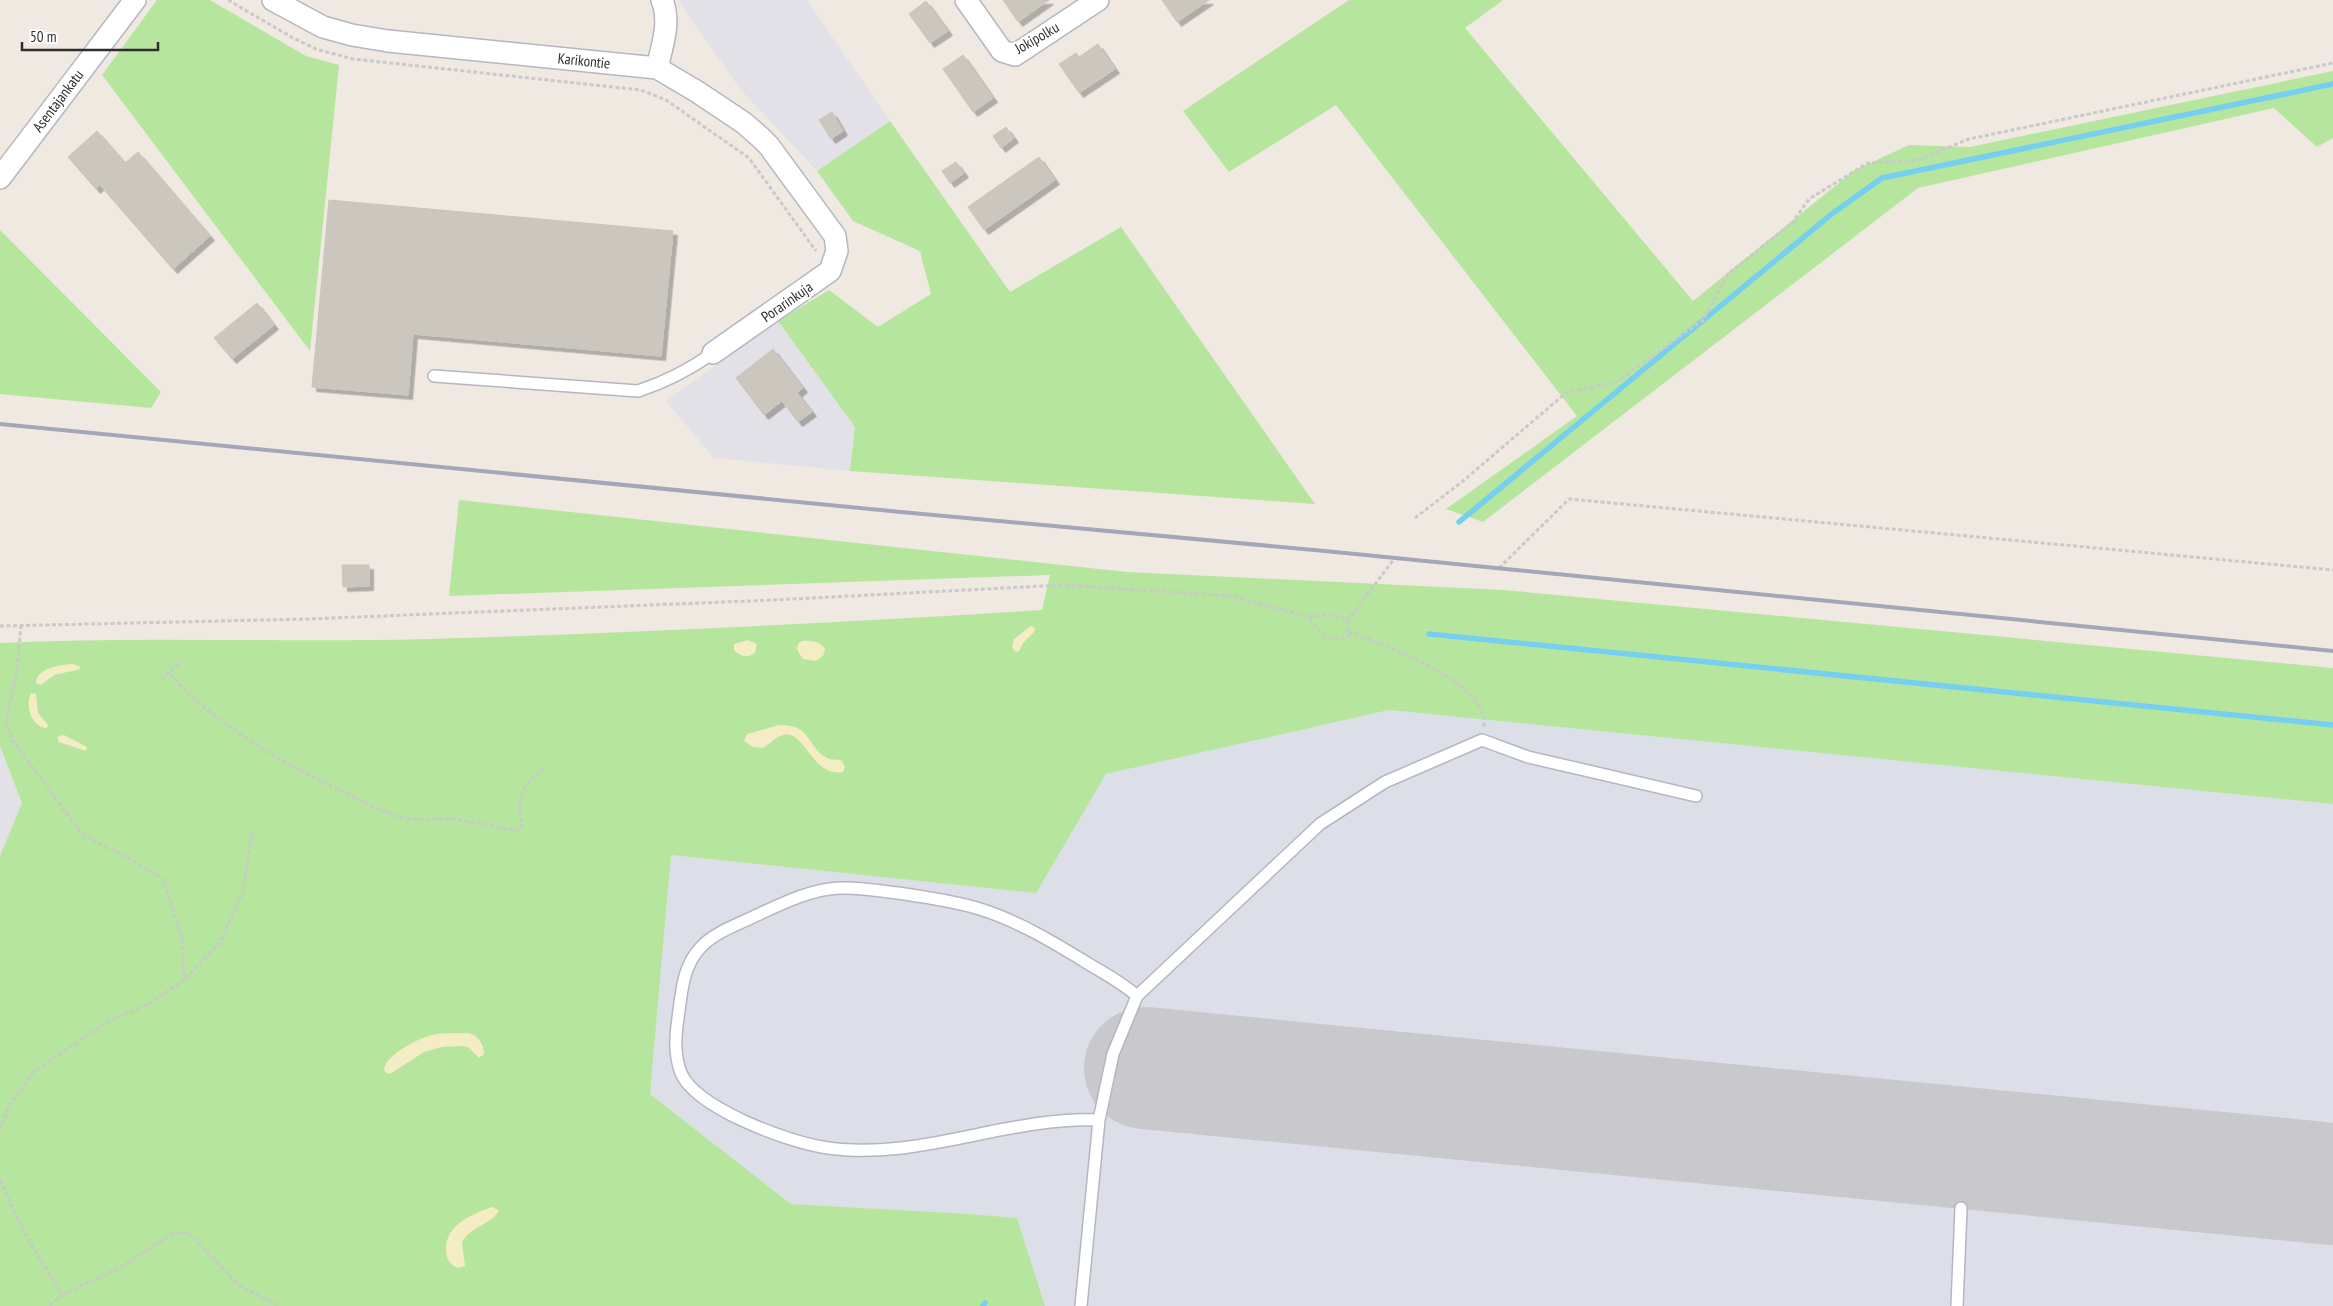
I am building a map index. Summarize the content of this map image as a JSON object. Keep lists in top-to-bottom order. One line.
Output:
{"streets":{"street":["Jokipolku","Karikontie","Asentajankatu","Porarinkuja"]},"crossings":[["Karikontie","Porarinkuja"]],"scale_bar":"50 m"}
